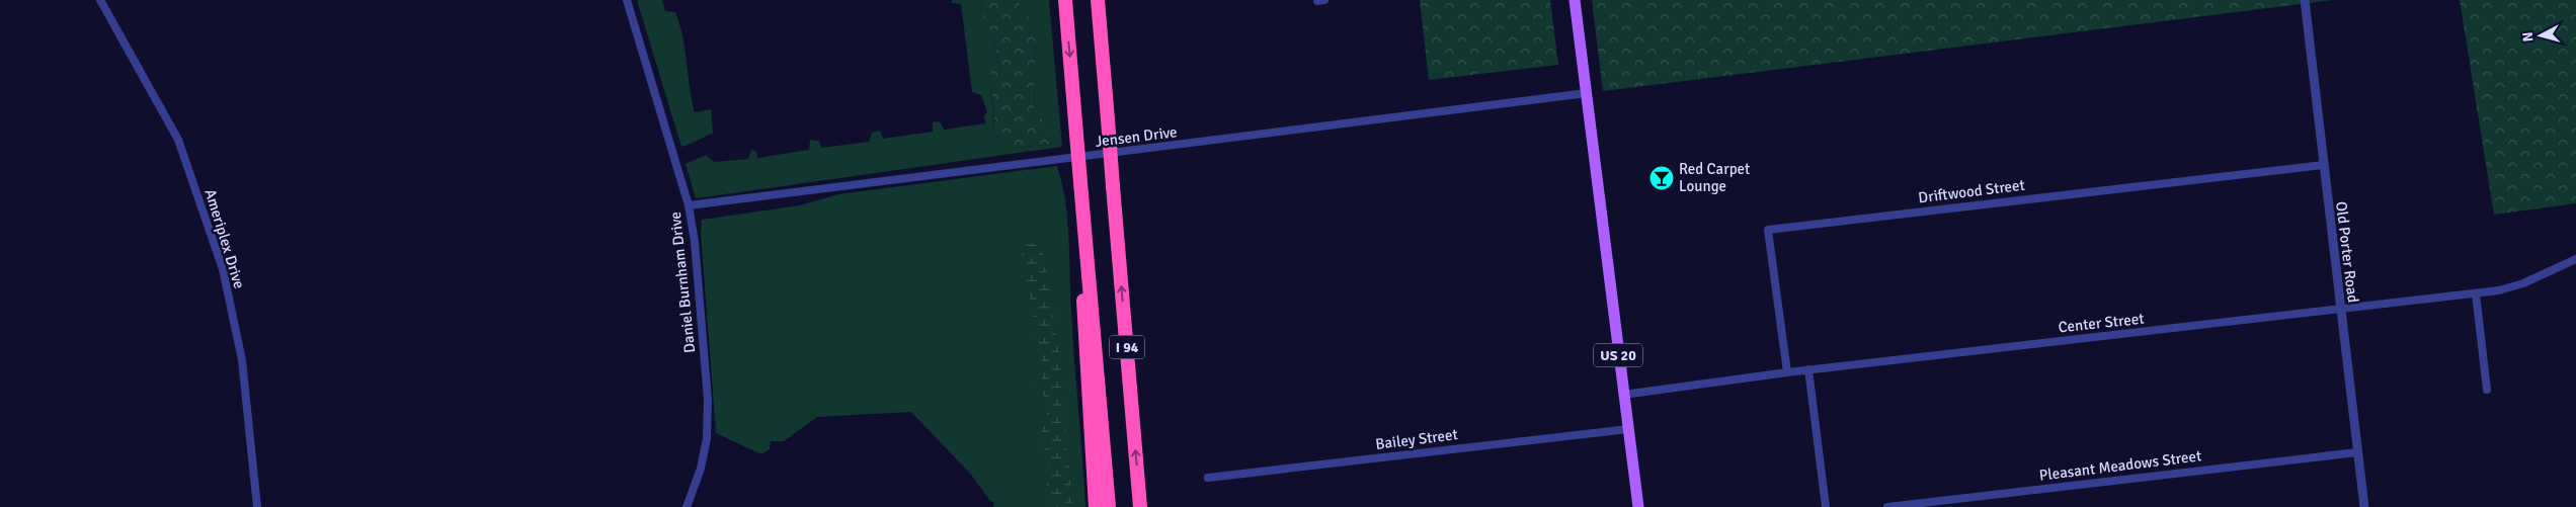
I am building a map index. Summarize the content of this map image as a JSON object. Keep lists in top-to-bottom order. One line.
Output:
{"streets":{"highway":["I 94"],"main road":["US 20"],"street":["Jensen Drive","Driftwood Street","Ameriplex Drive","Old Porter Road","Daniel Burnham Drive","Center Street","Bailey Street","Pleasant Meadows Street"]},"crossings":[["Jensen Drive","Daniel Burnham Drive"],["Jensen Drive","US 20"],["Driftwood Street","Old Porter Road"],["Driftwood Street","Center Street"],["Old Porter Road","Center Street"],["Old Porter Road","Pleasant Meadows Street"],["Center Street","US 20"],["US 20","Bailey Street"]],"places":{"bar":["Red Carpet Lounge"]},"north":"left"}
